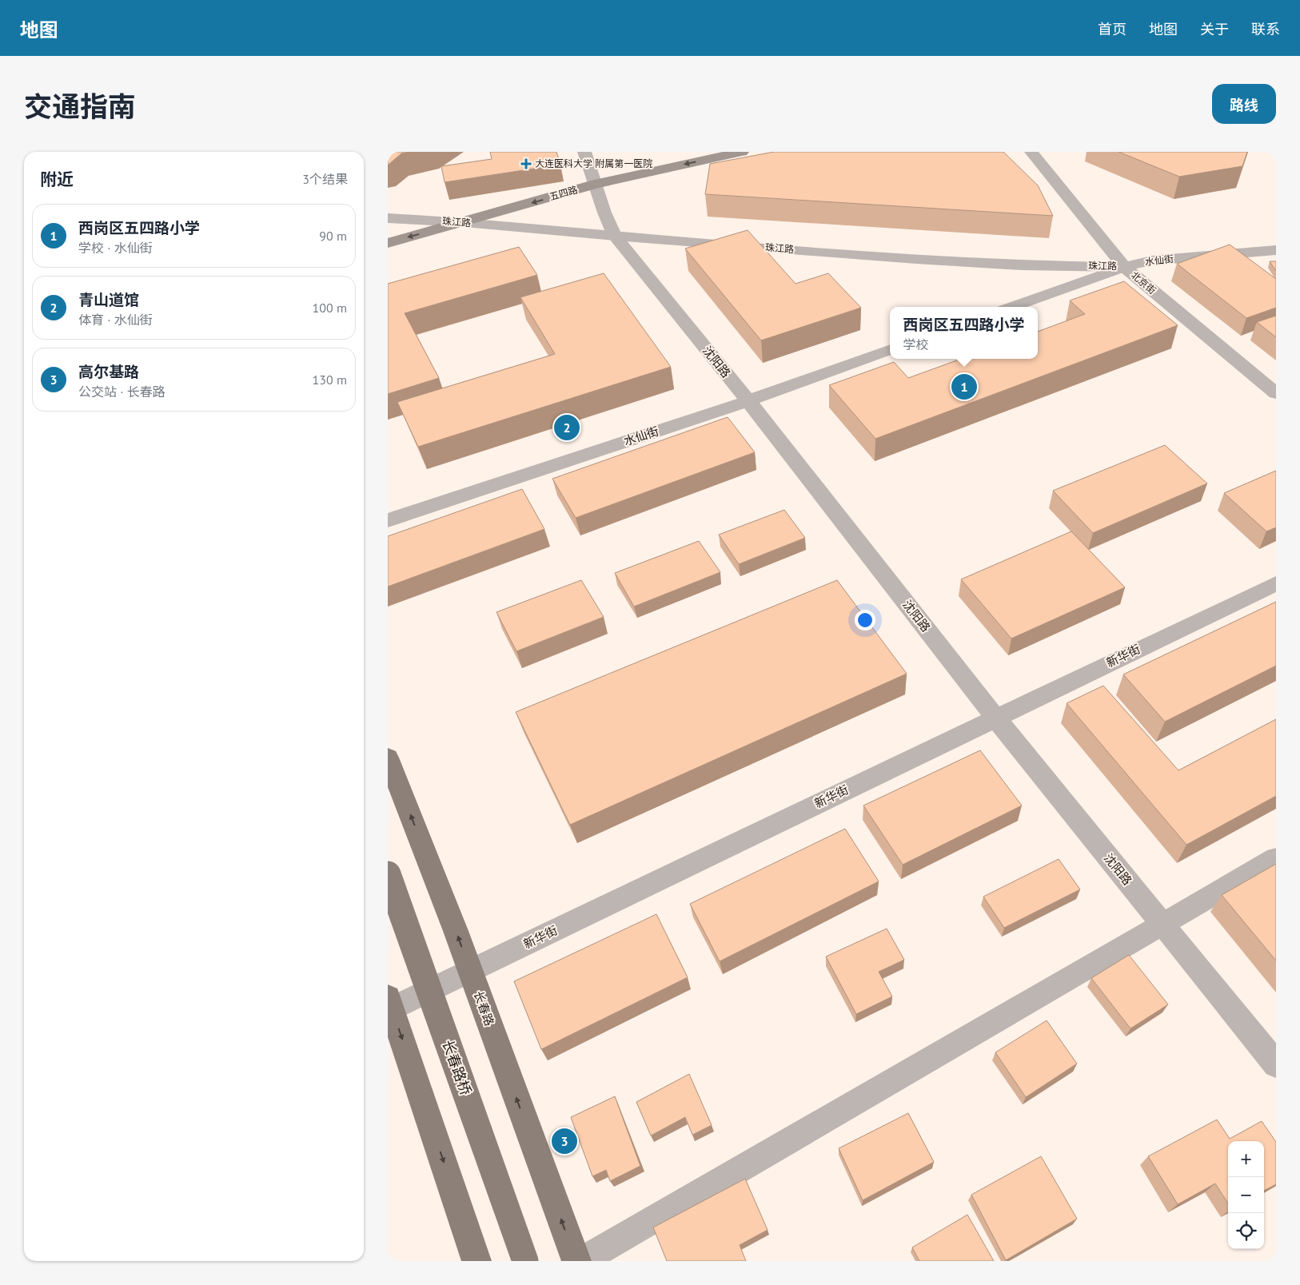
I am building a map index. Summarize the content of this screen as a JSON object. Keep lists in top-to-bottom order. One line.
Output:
{"streets":{"main road":["五四路","长春路","长春路桥"],"street":["珠江路","水仙街","北京街","沈阳路","新华街"]},"crossings":[["五四路","珠江路"],["五四路","沈阳路"],["珠江路","水仙街"],["珠江路","北京街"],["珠江路","沈阳路"],["水仙街","北京街"],["水仙街","沈阳路"],["沈阳路","新华街"],["新华街","长春路"]],"one_way":["五四路"],"places":{"health":["大连医科大学 附属第一医院"]},"page":{"header":"地图","nav":["首页","地图","关于","联系"],"title":"交通指南","buttons":"路线","heading":["附近","3个结果"],"list":[{"mark":"1","name":"西岗区五四路小学","note":"学校 · 水仙街","value":"90 m"},{"mark":"2","name":"青山道馆","note":"体育 · 水仙街","value":"100 m"},{"mark":"3","name":"高尔基路","note":"公交站 · 长春路","value":"130 m"}],"popup":["西岗区五四路小学","学校"],"pins":["1","2","3"],"map_buttons":["+","−"]}}
